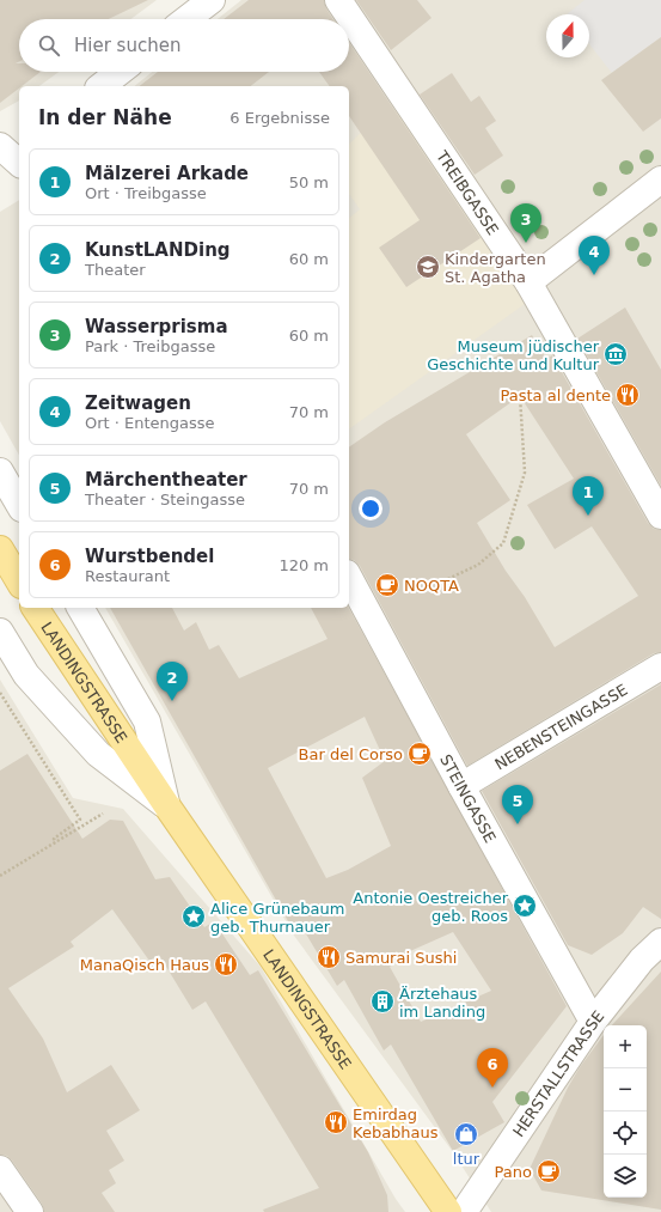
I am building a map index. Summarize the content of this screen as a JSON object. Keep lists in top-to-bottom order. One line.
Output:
{"streets":{"main road":["LANDINGSTRASSE"],"street":["TREIBGASSE","NEBENSTEINGASSE","STEINGASSE","HERSTALLSTRASSE"]},"crossings":[["NEBENSTEINGASSE","STEINGASSE"],["STEINGASSE","HERSTALLSTRASSE"]],"places":{"school or university":["Kindergarten St. Agatha"],"museum":["Museum jüdischer Geschichte und Kultur"],"restaurant":["Pasta al dente","Samurai Sushi","ManaQisch Haus","Emirdag Kebabhaus"],"cafe":["NOQTA","Bar del Corso","Pano"],"place":["Antonie Oestreicher geb. Roos","Alice Grünebaum geb. Thurnauer"],"building":["Ärztehaus im Landing"],"shop":["ltur"]},"north":"top","page":{"search":"Hier suchen","heading":["In der Nähe","6 Ergebnisse"],"list":[{"mark":"1","name":"Mälzerei Arkade","note":"Ort · Treibgasse","value":"50 m"},{"mark":"2","name":"KunstLANDing","note":"Theater","value":"60 m"},{"mark":"3","name":"Wasserprisma","note":"Park · Treibgasse","value":"60 m"},{"mark":"4","name":"Zeitwagen","note":"Ort · Entengasse","value":"70 m"},{"mark":"5","name":"Märchentheater","note":"Theater · Steingasse","value":"70 m"},{"mark":"6","name":"Wurstbendel","note":"Restaurant","value":"120 m"}],"pins":["3","4","1","2","5","6"],"map_buttons":["+","−"]}}
